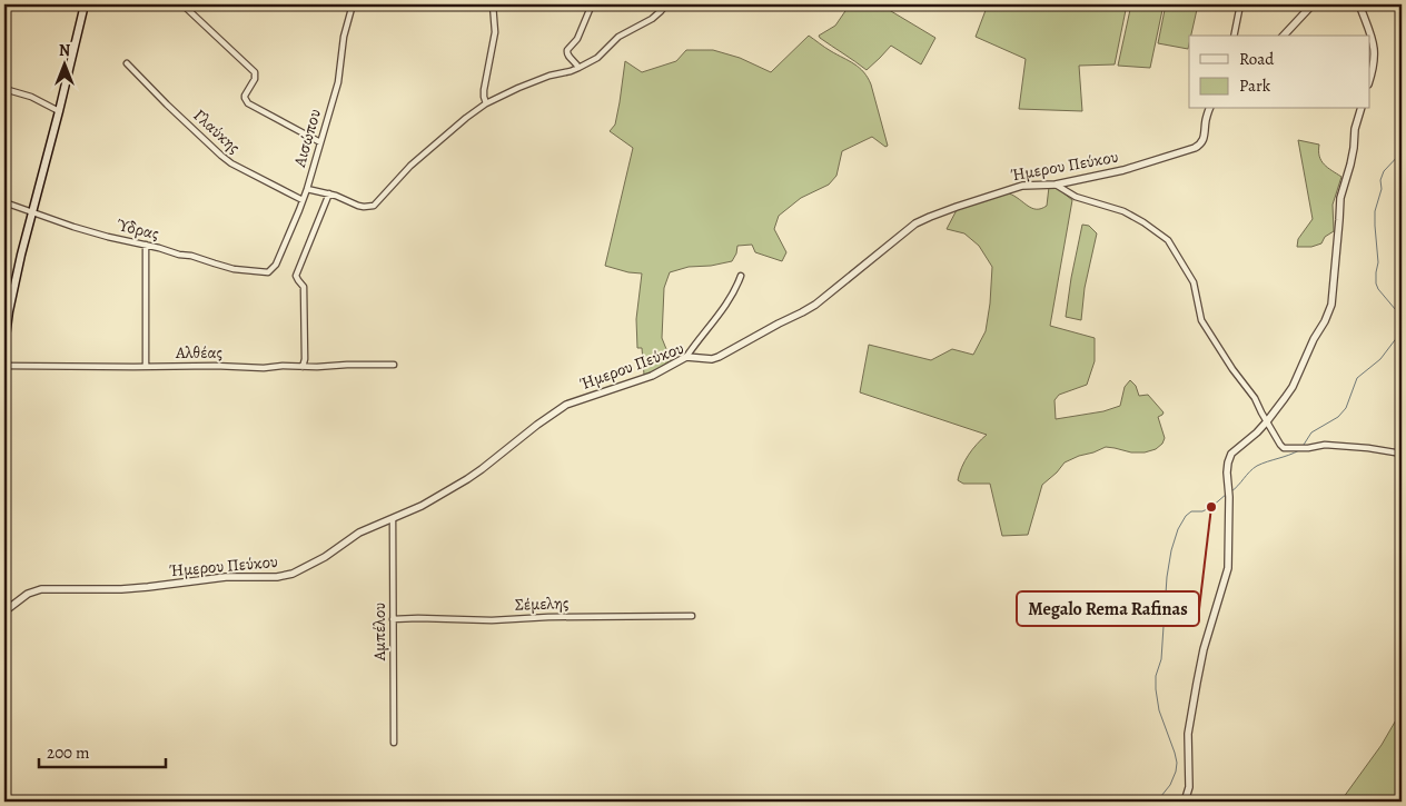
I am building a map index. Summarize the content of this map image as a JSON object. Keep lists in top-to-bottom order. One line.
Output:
{"streets":{"street":["Γλαύκης","Αισώπου","Ήμερου Πεύκου","Ύδρας","Αλθέας","Σέμελης","Αμπέλου"]},"crossings":[["Γλαύκης","Αισώπου"],["Αισώπου","Ύδρας"],["Ήμερου Πεύκου","Αμπέλου"],["Σέμελης","Αμπέλου"]],"places":["Megalo Rema Rafinas"],"legend":["Road","Park"],"scale_bar":"200 m","north":"top"}
